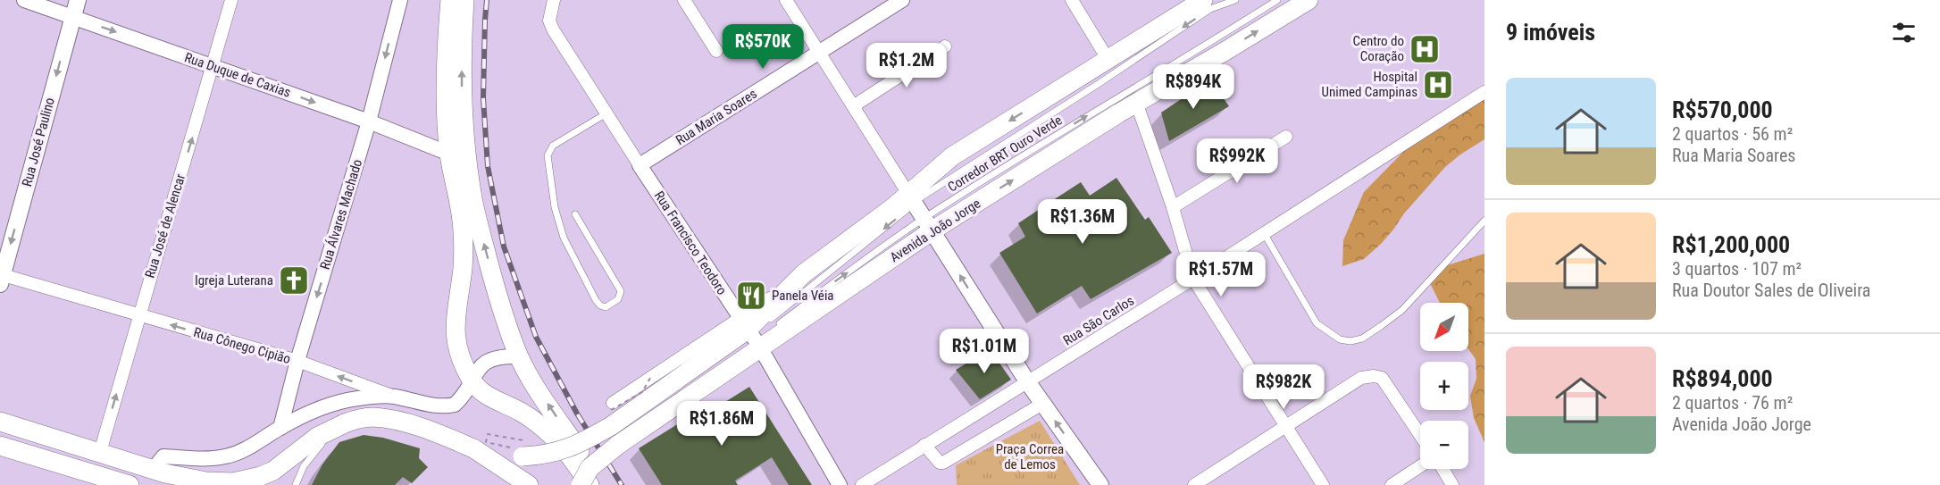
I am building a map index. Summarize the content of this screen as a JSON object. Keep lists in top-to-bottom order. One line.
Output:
{"streets":{"main road":["Rua José Paulino","Avenida João Jorge"],"street":["Rua Duque de Caxias","Rua Maria Soares","Rua Álvares Machado","Rua José de Alencar","Rua Francisco Teodoro","Rua São Carlos","Rua Cônego Cipião"],"lane":["Corredor BRT Ouro Verde"]},"crossings":[["Rua Duque de Caxias","Rua José Paulino"],["Rua Duque de Caxias","Rua Álvares Machado"],["Rua Duque de Caxias","Rua José de Alencar"],["Rua Maria Soares","Rua Francisco Teodoro"],["Rua José Paulino","Rua Cônego Cipião"],["Corredor BRT Ouro Verde","Avenida João Jorge"],["Corredor BRT Ouro Verde","Rua Francisco Teodoro"],["Rua Álvares Machado","Rua Cônego Cipião"],["Rua José de Alencar","Rua Cônego Cipião"],["Avenida João Jorge","Rua Francisco Teodoro"]],"one_way":["Rua Duque de Caxias","Rua José Paulino","Rua Álvares Machado","Rua José de Alencar","Rua Cônego Cipião"],"parks":["Praça Correa de Lemos"],"places":{"hospital":["Centro do Coração","Hospital Unimed Campinas"],"church":["Igreja Luterana"],"restaurant":["Panela Véia"]},"north":"bottom left","page":{"heading":"9 imóveis","price":["R$570K","R$1.2M","R$894K","R$992K","R$1.36M","R$1.57M","R$1.01M","R$982K","R$1.86M"],"list":[{"name":"R$570,000","note":"2 quartos · 56 m² · Rua Maria Soares"},{"name":"R$1,200,000","note":"3 quartos · 107 m² · Rua Doutor Sales de Oliveira"},{"name":"R$894,000","note":"2 quartos · 76 m² · Avenida João Jorge"}],"map_buttons":["+","−"]}}
